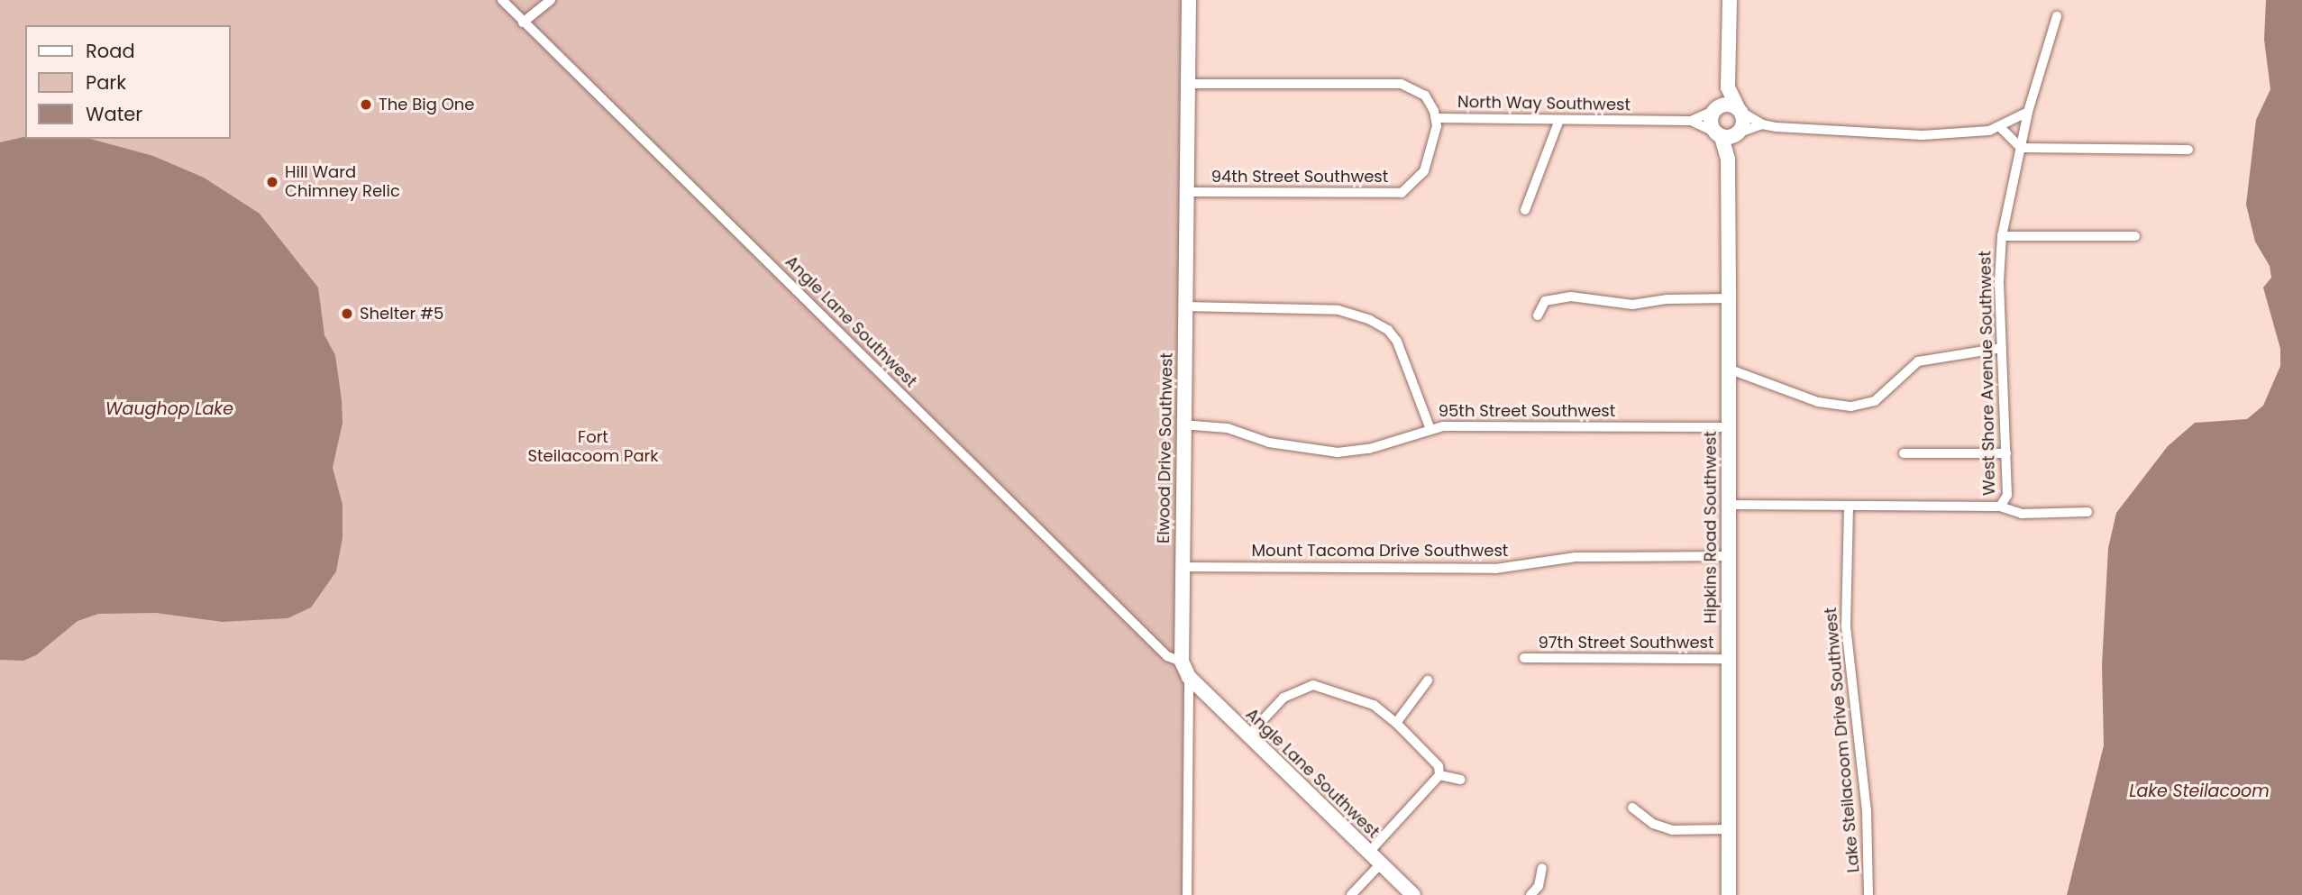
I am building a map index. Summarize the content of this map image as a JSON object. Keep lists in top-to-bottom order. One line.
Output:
{"streets":{"street":["North Way Southwest","94th Street Southwest","Angle Lane Southwest","West Shore Avenue Southwest","95th Street Southwest","Elwood Drive Southwest","Hipkins Road Southwest","Mount Tacoma Drive Southwest","97th Street Southwest","Lake Steilacoom Drive Southwest"]},"crossings":[["North Way Southwest","94th Street Southwest"],["North Way Southwest","Elwood Drive Southwest"],["North Way Southwest","Hipkins Road Southwest"],["94th Street Southwest","Elwood Drive Southwest"],["Angle Lane Southwest","Elwood Drive Southwest"],["95th Street Southwest","Elwood Drive Southwest"],["95th Street Southwest","Hipkins Road Southwest"],["Elwood Drive Southwest","Mount Tacoma Drive Southwest"],["Hipkins Road Southwest","Mount Tacoma Drive Southwest"],["Hipkins Road Southwest","97th Street Southwest"]],"water":["Waughop Lake","Lake Steilacoom"],"parks":["Fort Steilacoom Park"],"places":["The Big One","Hill Ward Chimney Relic","Shelter #5"],"legend":["Road","Park","Water"]}
